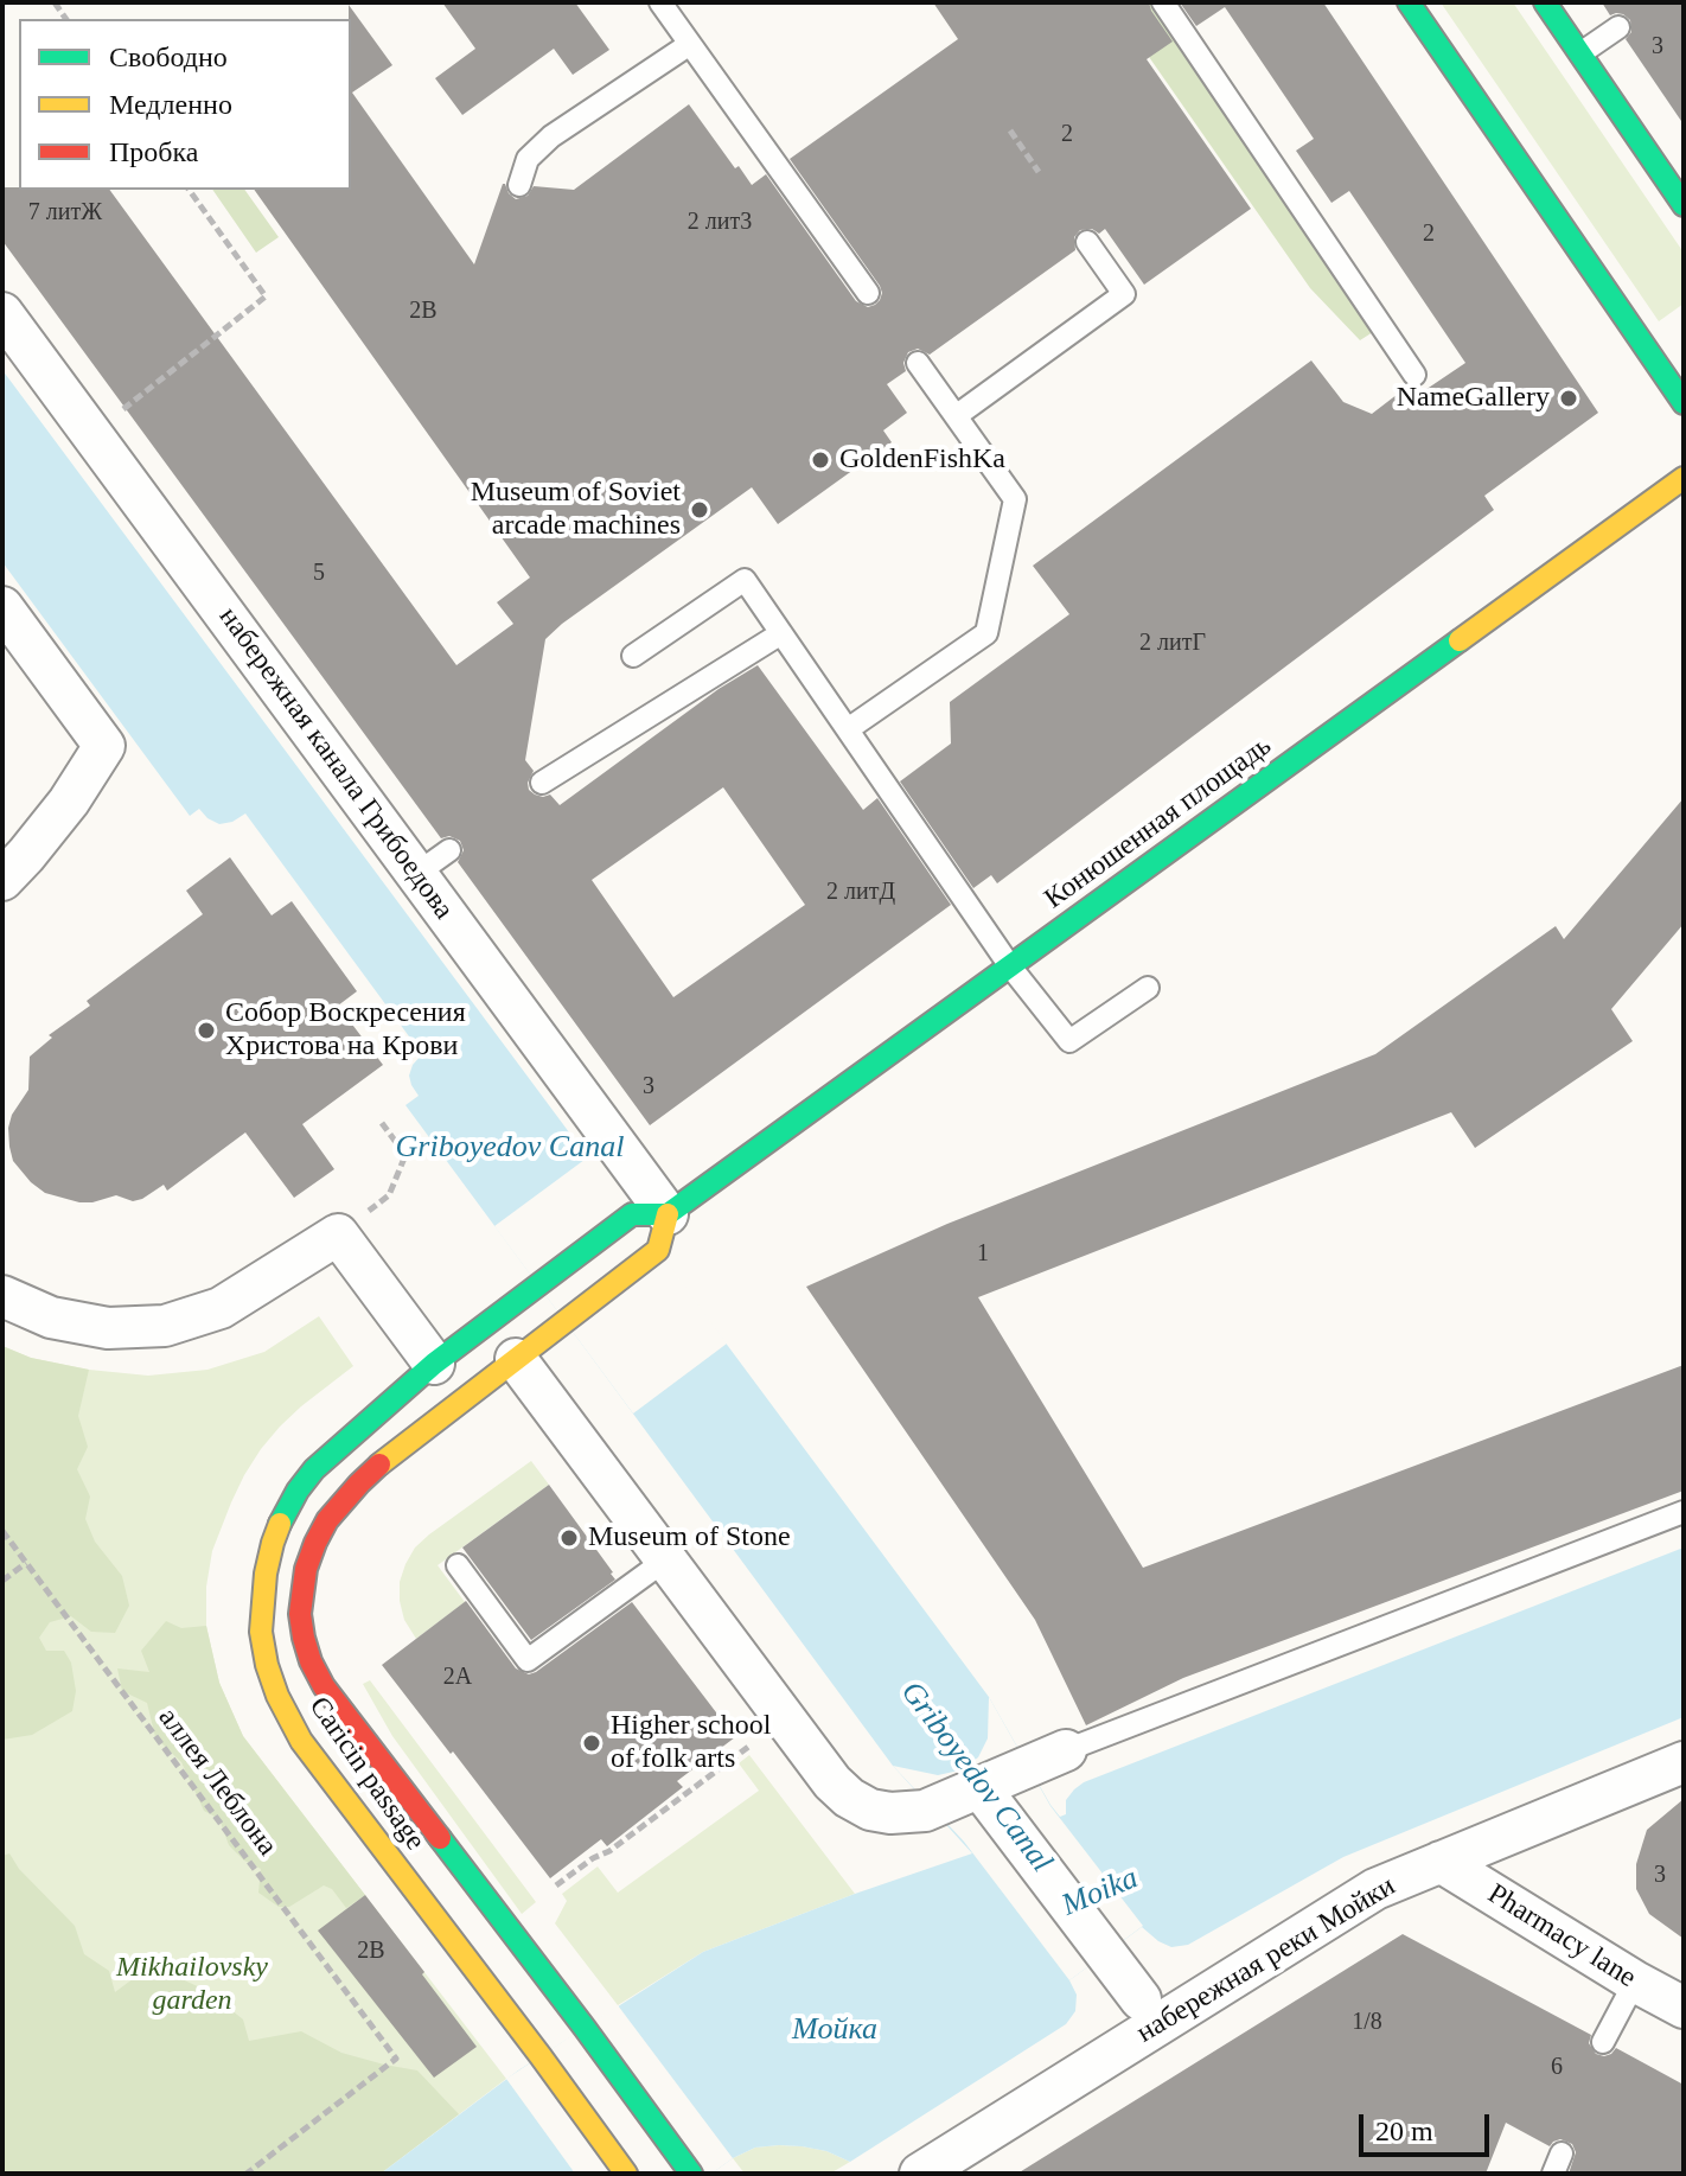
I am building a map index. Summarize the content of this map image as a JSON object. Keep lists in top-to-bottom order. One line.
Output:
{"streets":{"main road":["Конюшенная площадь","Caricin passage"],"street":["набережная канала Грибоедова","Pharmacy lane","набережная реки Мойки"],"path":["аллея Леблона"]},"crossings":[["набережная канала Грибоедова","Конюшенная площадь"],["набережная канала Грибоедова","Caricin passage"],["Конюшенная площадь","Caricin passage"],["Pharmacy lane","набережная реки Мойки"]],"water":["Griboyedov Canal","Moika","Мойка"],"parks":["Mikhailovsky garden"],"places":["NameGallery","GoldenFishKa","Museum of Soviet arcade machines","Собор Воскресения Христова на Крови","Museum of Stone","Higher school of folk arts"],"house_numbers":["3","2","7 литЖ","2 лит3","2","2В","5","2 литГ","2 литД","3","1","2А","3","2В","1/8","6"],"legend":["Свободно","Медленно","Пробка"],"scale_bar":"20 m"}
